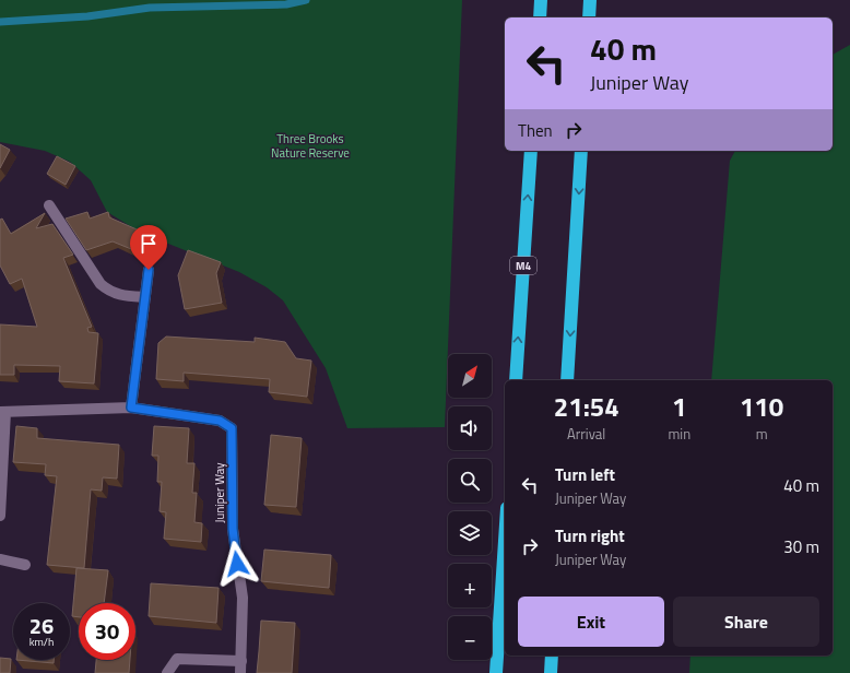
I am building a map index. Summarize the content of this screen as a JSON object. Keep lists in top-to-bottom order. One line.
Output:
{"streets":{"highway":["M4"],"street":["Juniper Way"]},"parks":["Three Brooks Nature Reserve"],"north":"top right","page":{"turn":["40 m","Juniper Way"],"then":"Then","map_buttons":["+","−"],"eta":["21:54","Arrival","1","min","110","m"],"list":[{"name":"Turn left","note":"Juniper Way","value":"40 m"},{"name":"Turn right","note":"Juniper Way","value":"30 m"}],"buttons":["Exit","Share"],"speed":"26 km/h","limit":"30"}}
